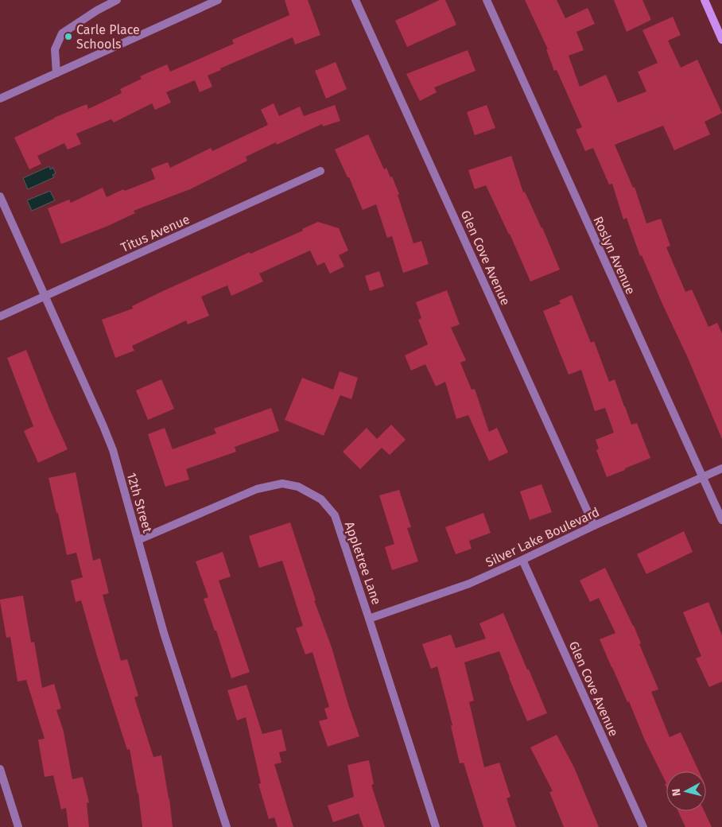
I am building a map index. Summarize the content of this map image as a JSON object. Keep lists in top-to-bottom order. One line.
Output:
{"streets":{"street":["Titus Avenue","Roslyn Avenue","Glen Cove Avenue","12th Street","Silver Lake Boulevard","Appletree Lane"]},"crossings":[["Titus Avenue","12th Street"],["Roslyn Avenue","Silver Lake Boulevard"],["Glen Cove Avenue","Silver Lake Boulevard"],["12th Street","Appletree Lane"],["Silver Lake Boulevard","Appletree Lane"]],"places":["Carle Place Schools"],"north":"left"}
